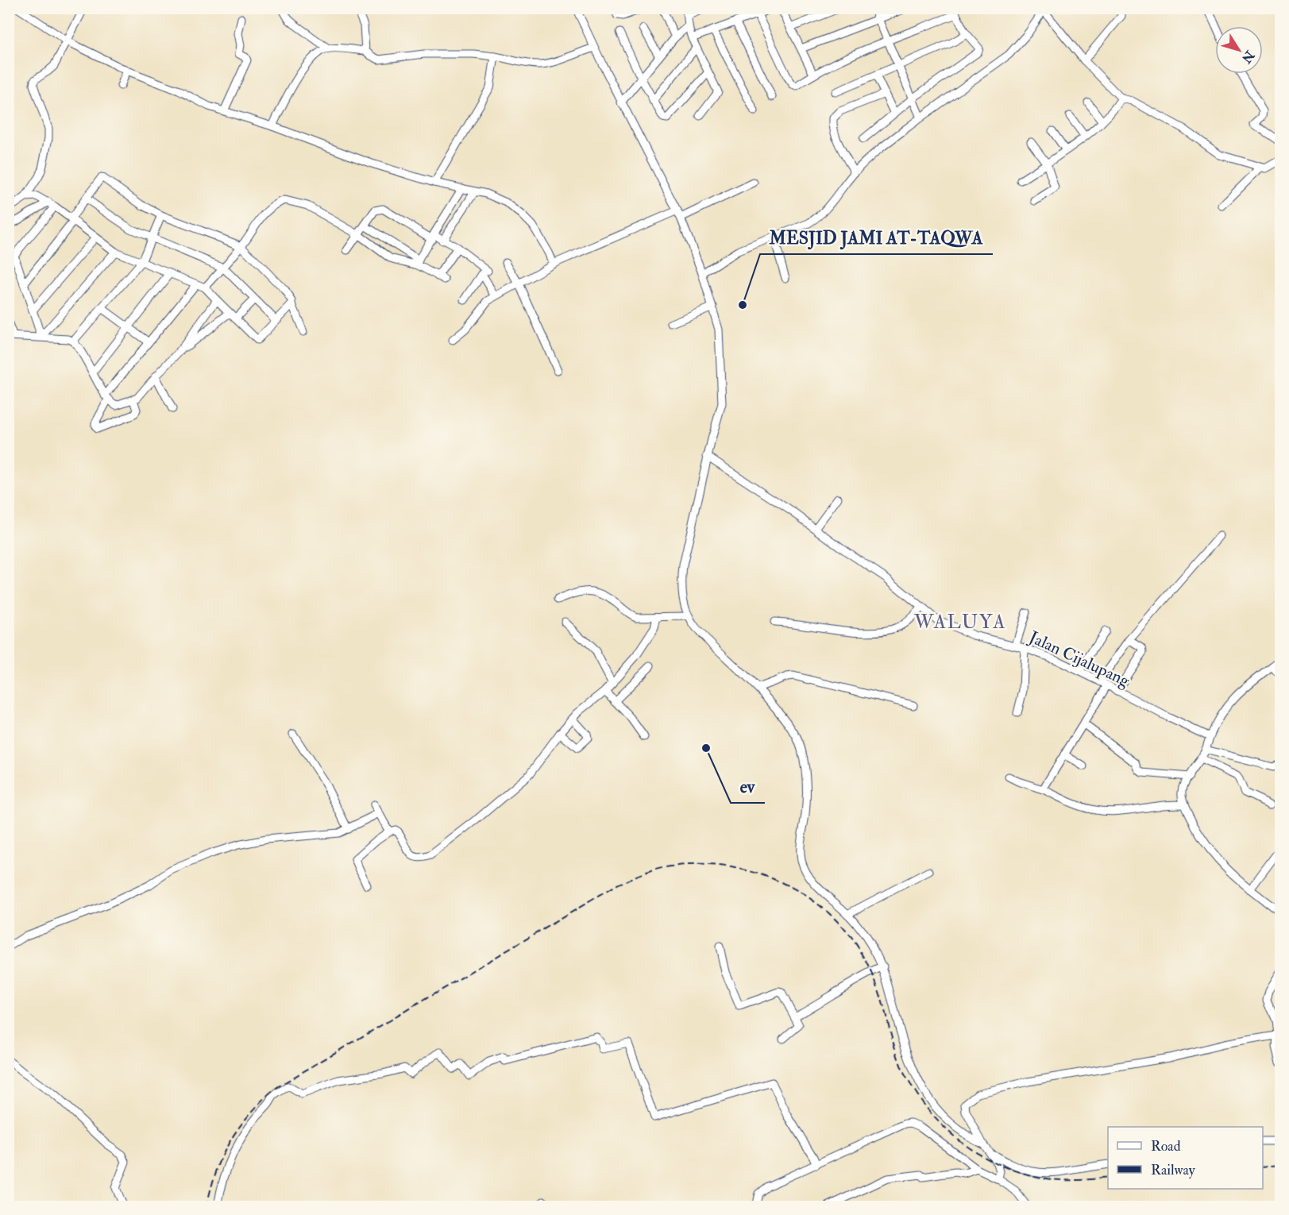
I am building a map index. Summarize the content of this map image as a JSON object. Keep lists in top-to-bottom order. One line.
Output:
{"streets":{"street":["Jalan Cijalupang"]},"districts":["WALUYA"],"places":["MESJID JAMI AT-TAQWA","ev"],"legend":["Road","Railway"],"north":"bottom right"}
